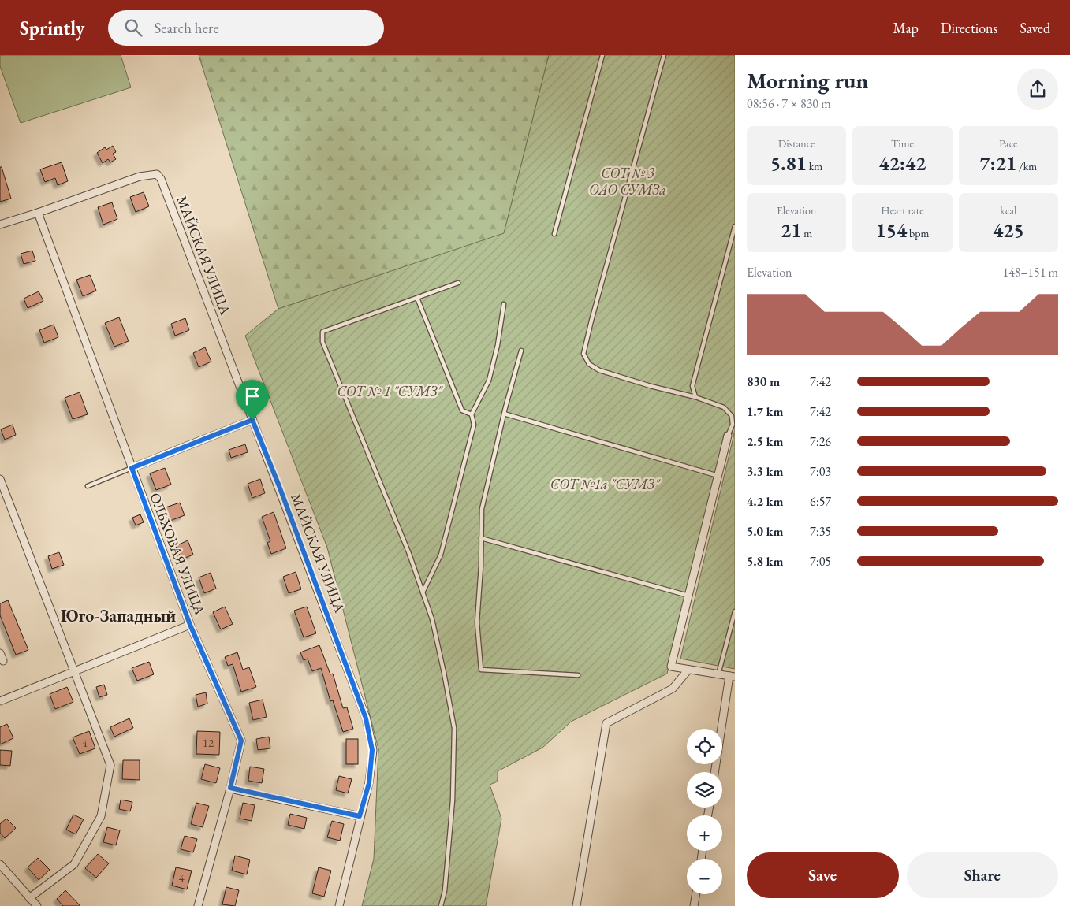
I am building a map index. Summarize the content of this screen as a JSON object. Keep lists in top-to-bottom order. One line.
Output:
{"streets":{"street":["МАЙСКАЯ УЛИЦА","ОЛЬХОВАЯ УЛИЦА"]},"crossings":[["МАЙСКАЯ УЛИЦА","ОЛЬХОВАЯ УЛИЦА"]],"districts":["Юго-Западный"],"parks":["СОТ № 3 ОАО СУМЗа","СОТ № 1 \"СУМЗ\"","СОТ №1а \"СУМЗ\""],"house_numbers":["4","12","4"],"page":{"header":"Sprintly","search":"Search here","nav":["Map","Directions","Saved"],"heading":["Morning run","08:56 · 7 × 830 m"],"stats":[["Distance","5.81 km"],["Time","42:42"],["Pace","7:21 /km"],["Elevation","21 m"],["Heart rate","154 bpm"],["kcal","425"]],"chart":["Elevation","148–151 m"],"list":[{"name":"830 m","note":"7:42"},{"name":"1.7 km","note":"7:42"},{"name":"2.5 km","note":"7:26"},{"name":"3.3 km","note":"7:03"},{"name":"4.2 km","note":"6:57"},{"name":"5.0 km","note":"7:35"},{"name":"5.8 km","note":"7:05"}],"map_buttons":["+","−"],"buttons":["Save","Share"]}}
